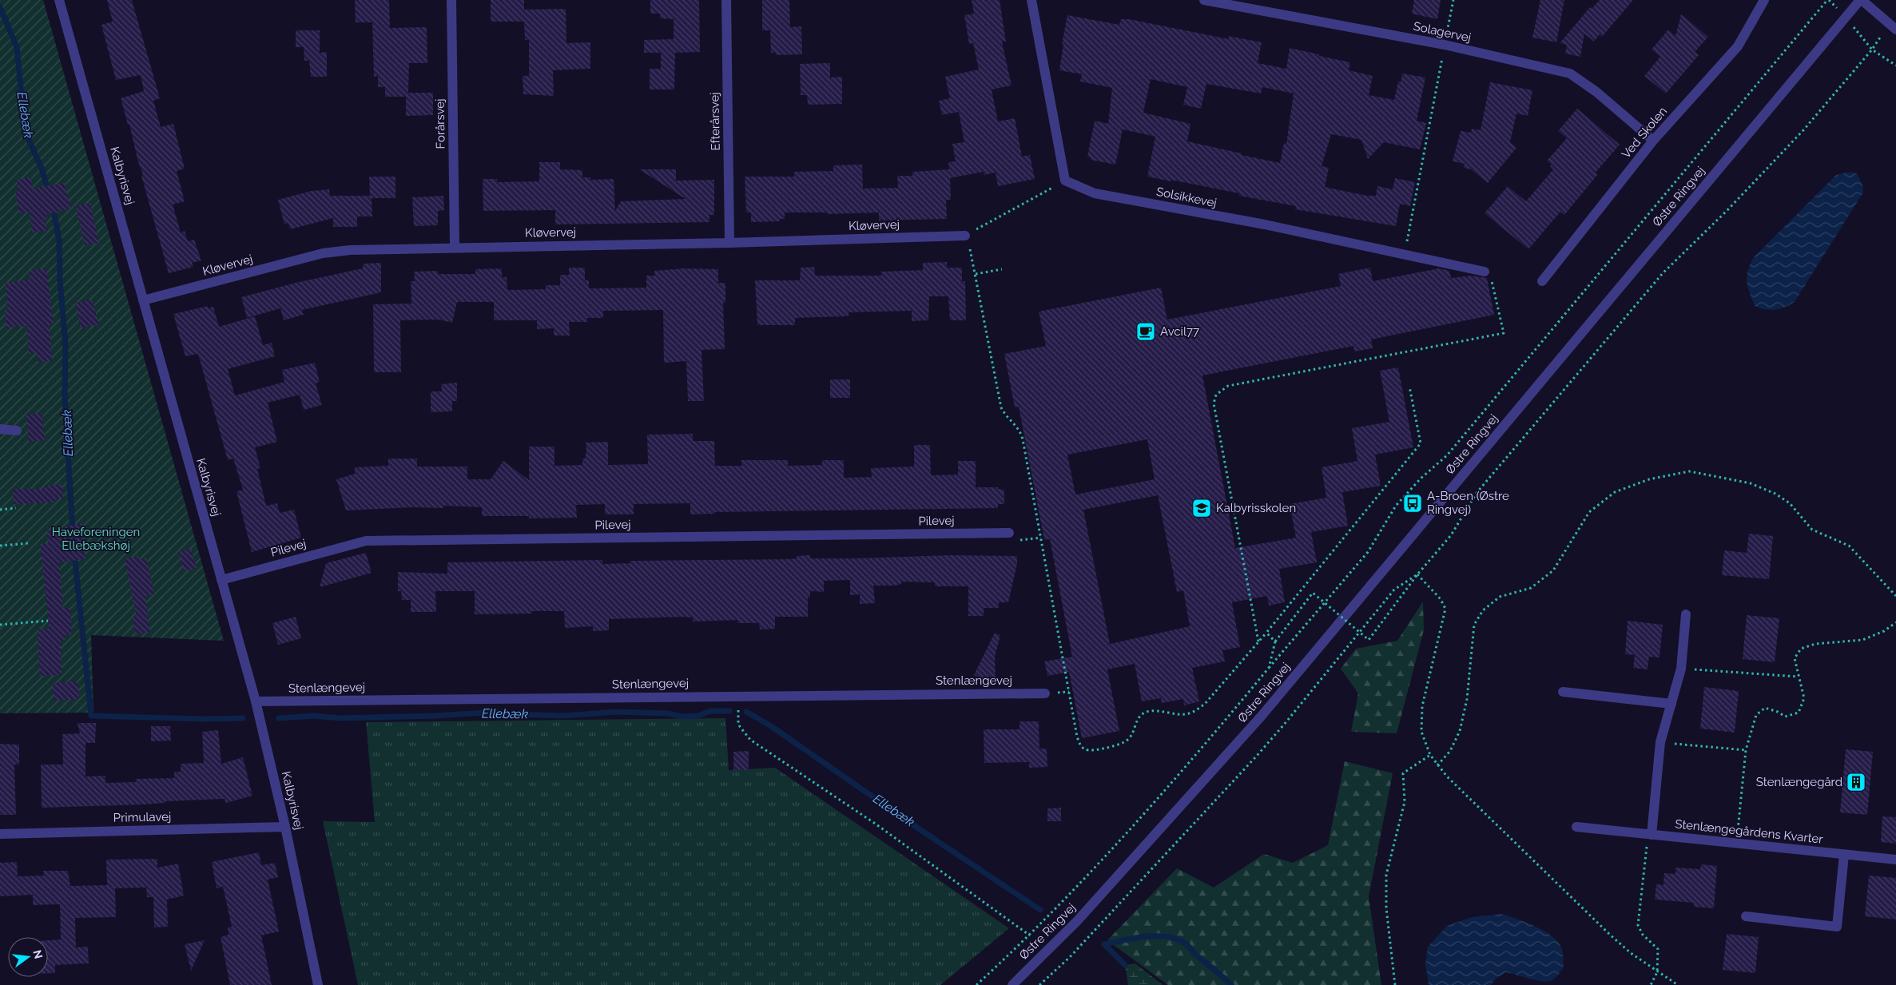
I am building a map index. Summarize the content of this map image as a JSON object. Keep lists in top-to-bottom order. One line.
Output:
{"streets":{"street":["Solagervej","Efterårsvej","Forårsvej","Ved Skolen","Kalbyrisvej","Østre Ringvej","Solsikkevej","Kløvervej","Pilevej","Stenlængevej","Primulavej","Stenlængegårdens Kvarter"]},"crossings":[["Solagervej","Ved Skolen"],["Efterårsvej","Kløvervej"],["Forårsvej","Kløvervej"],["Kalbyrisvej","Kløvervej"],["Kalbyrisvej","Pilevej"],["Kalbyrisvej","Stenlængevej"],["Kalbyrisvej","Primulavej"]],"water":["Ellebæk"],"parks":["Haveforeningen Ellebækshøj"],"places":{"cafe":["Avcil77"],"bus stop":["A-Broen (Østre Ringvej)"],"school or university":["Kalbyrisskolen"],"building":["Stenlængegård"]},"north":"right"}
